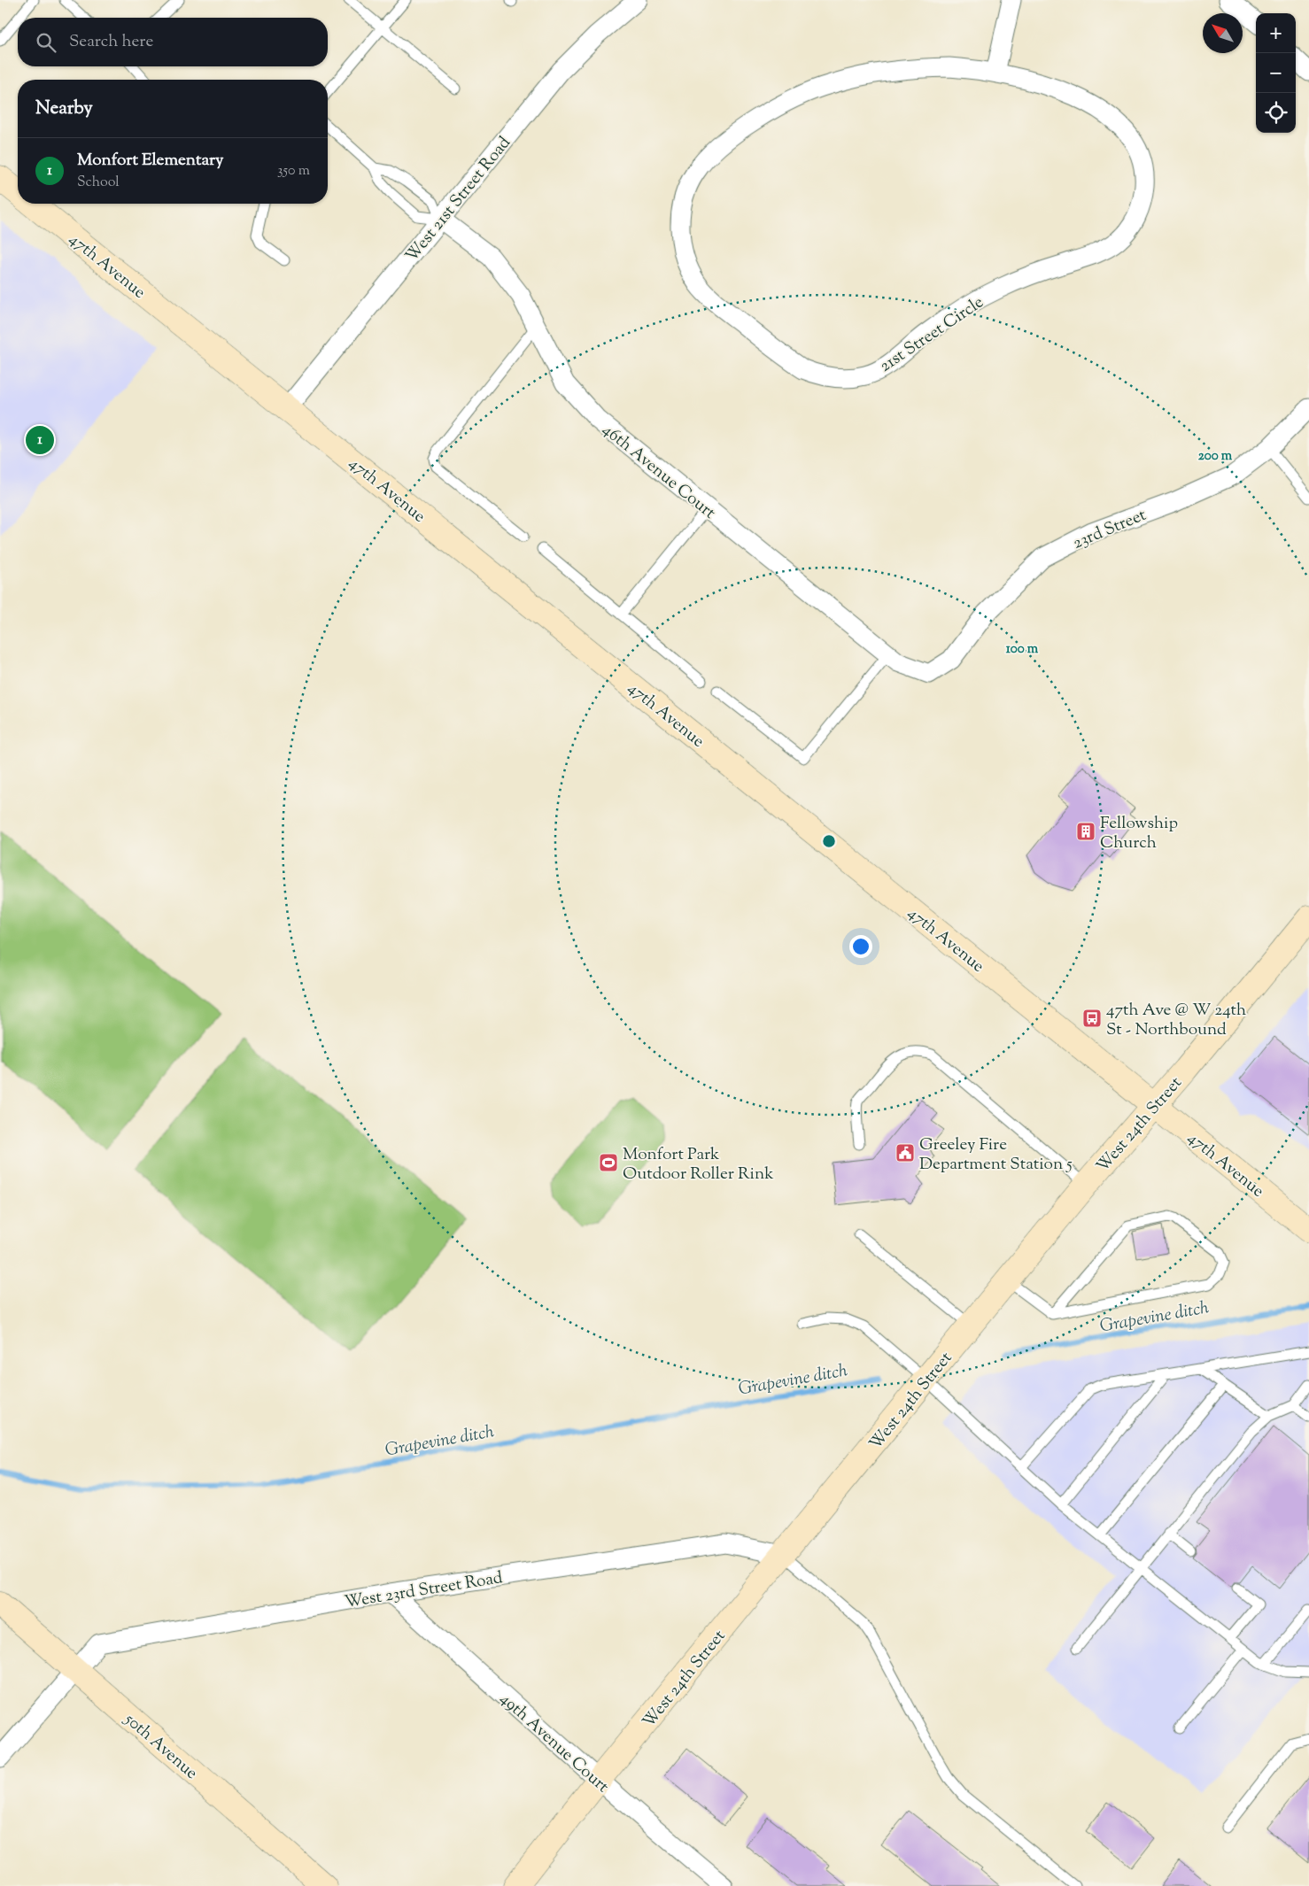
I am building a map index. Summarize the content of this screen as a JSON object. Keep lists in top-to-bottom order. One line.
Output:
{"streets":{"street":["West 21st Street Road","47th Avenue","21st Street Circle","46th Avenue Court","23rd Street","West 24th Street","West 23rd Street Road","49th Avenue Court","50th Avenue"]},"crossings":[["West 21st Street Road","47th Avenue"],["West 21st Street Road","46th Avenue Court"],["47th Avenue","West 24th Street"],["46th Avenue Court","23rd Street"],["West 24th Street","West 23rd Street Road"],["West 24th Street","49th Avenue Court"],["West 23rd Street Road","49th Avenue Court"],["West 23rd Street Road","50th Avenue"]],"water":["Grapevine ditch"],"places":{"building":["Fellowship Church"],"bus stop":["47th Ave @ W 24th St - Northbound"],"public building":["Greeley Fire Department Station 5"],"sports":["Monfort Park Outdoor Roller Rink"]},"north":"top left","page":{"map_buttons":["+","−"],"search":"Search here","heading":"Nearby","list":[{"mark":"1","name":"Monfort Elementary","note":"School","value":"350 m"}],"pins":"1"},"rings":["200 m","100 m"]}
